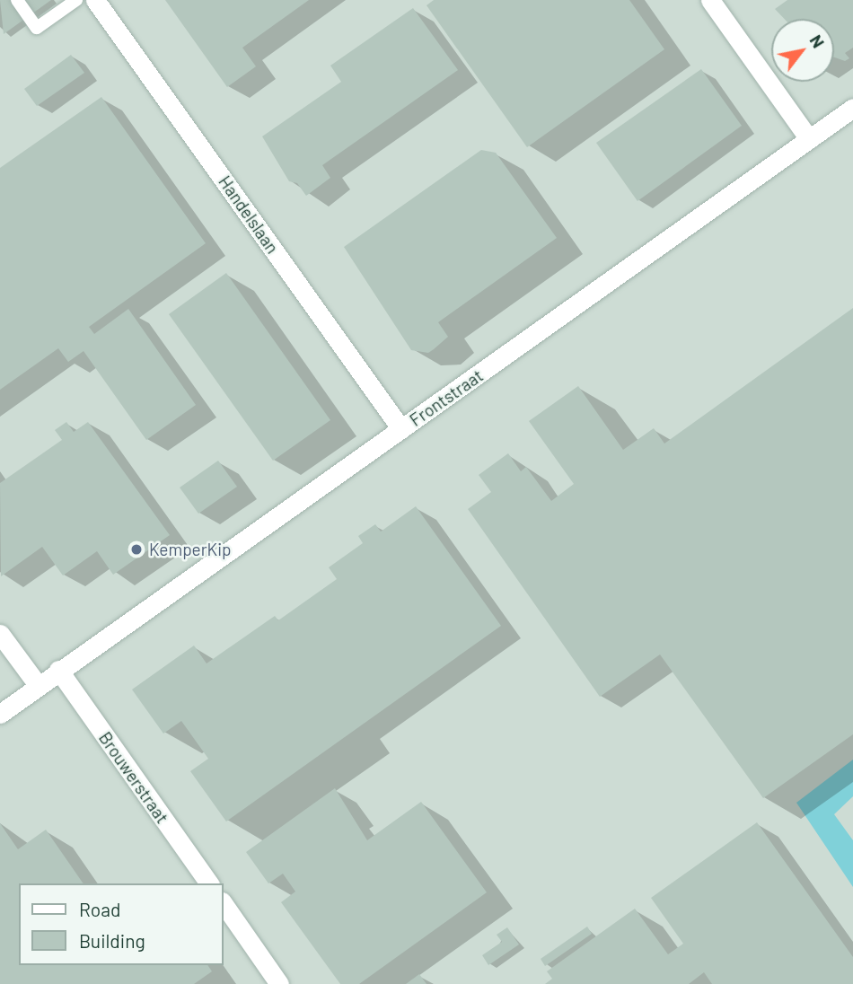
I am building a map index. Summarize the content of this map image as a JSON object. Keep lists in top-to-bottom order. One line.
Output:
{"streets":{"street":["Handelslaan","Frontstraat","Brouwerstraat"]},"crossings":[["Handelslaan","Frontstraat"],["Frontstraat","Brouwerstraat"]],"places":["KemperKip"],"legend":["Road","Building"],"north":"top right"}
